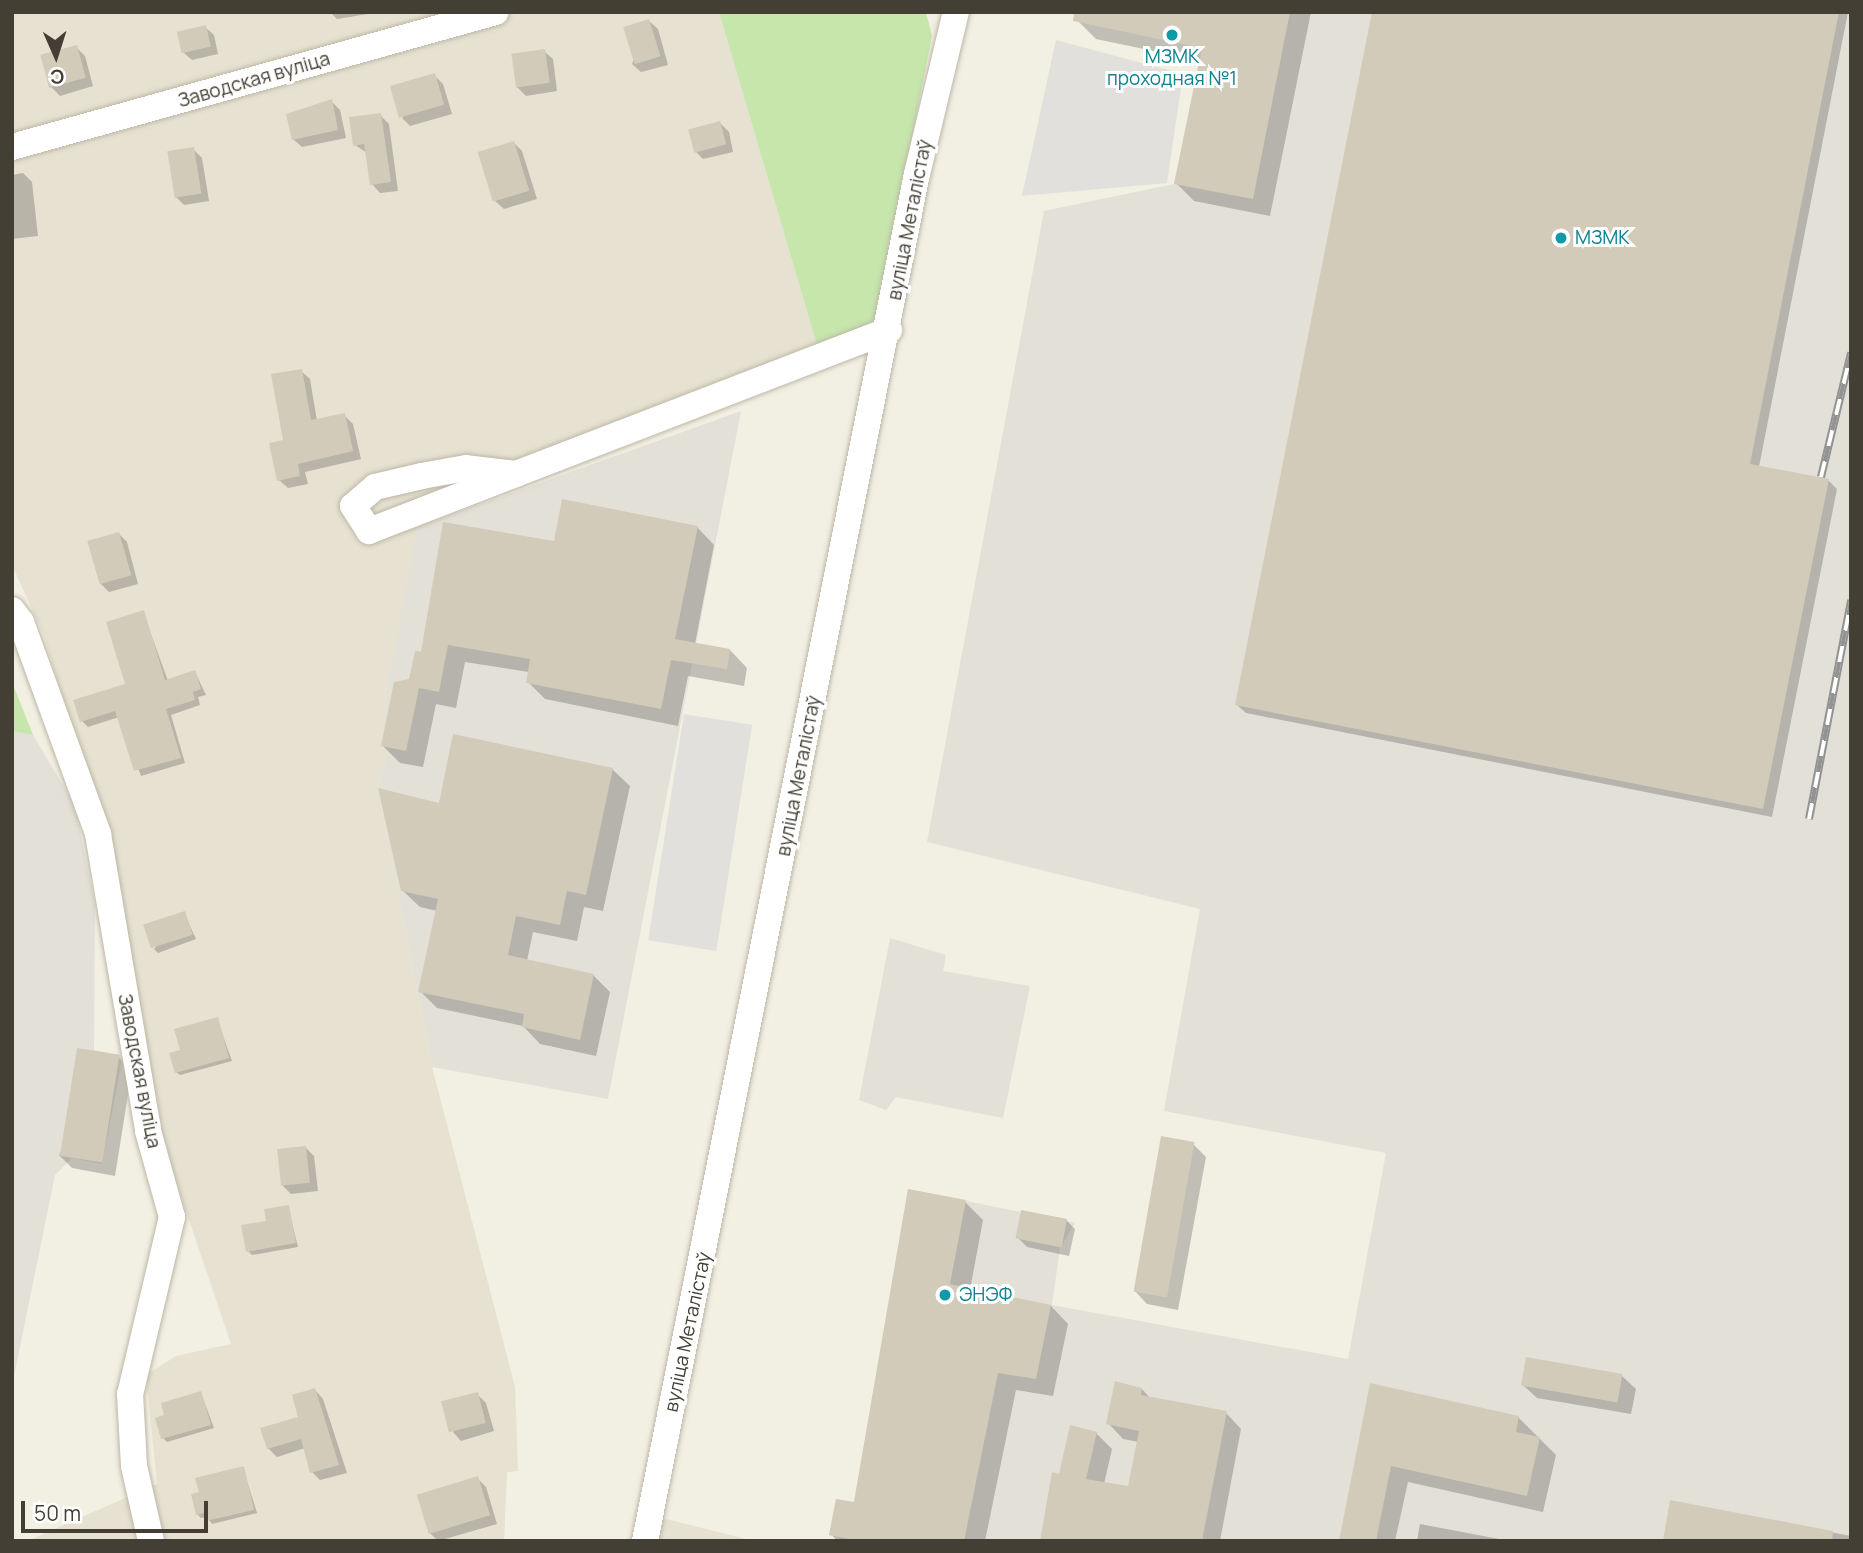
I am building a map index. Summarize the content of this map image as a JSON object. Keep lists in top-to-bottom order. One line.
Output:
{"streets":{"street":["Заводская вуліца","вуліца Металістаў"]},"places":["МЗМК проходная №1","МЗМК","ЭНЭФ"],"scale_bar":"50 m","north":"bottom"}
